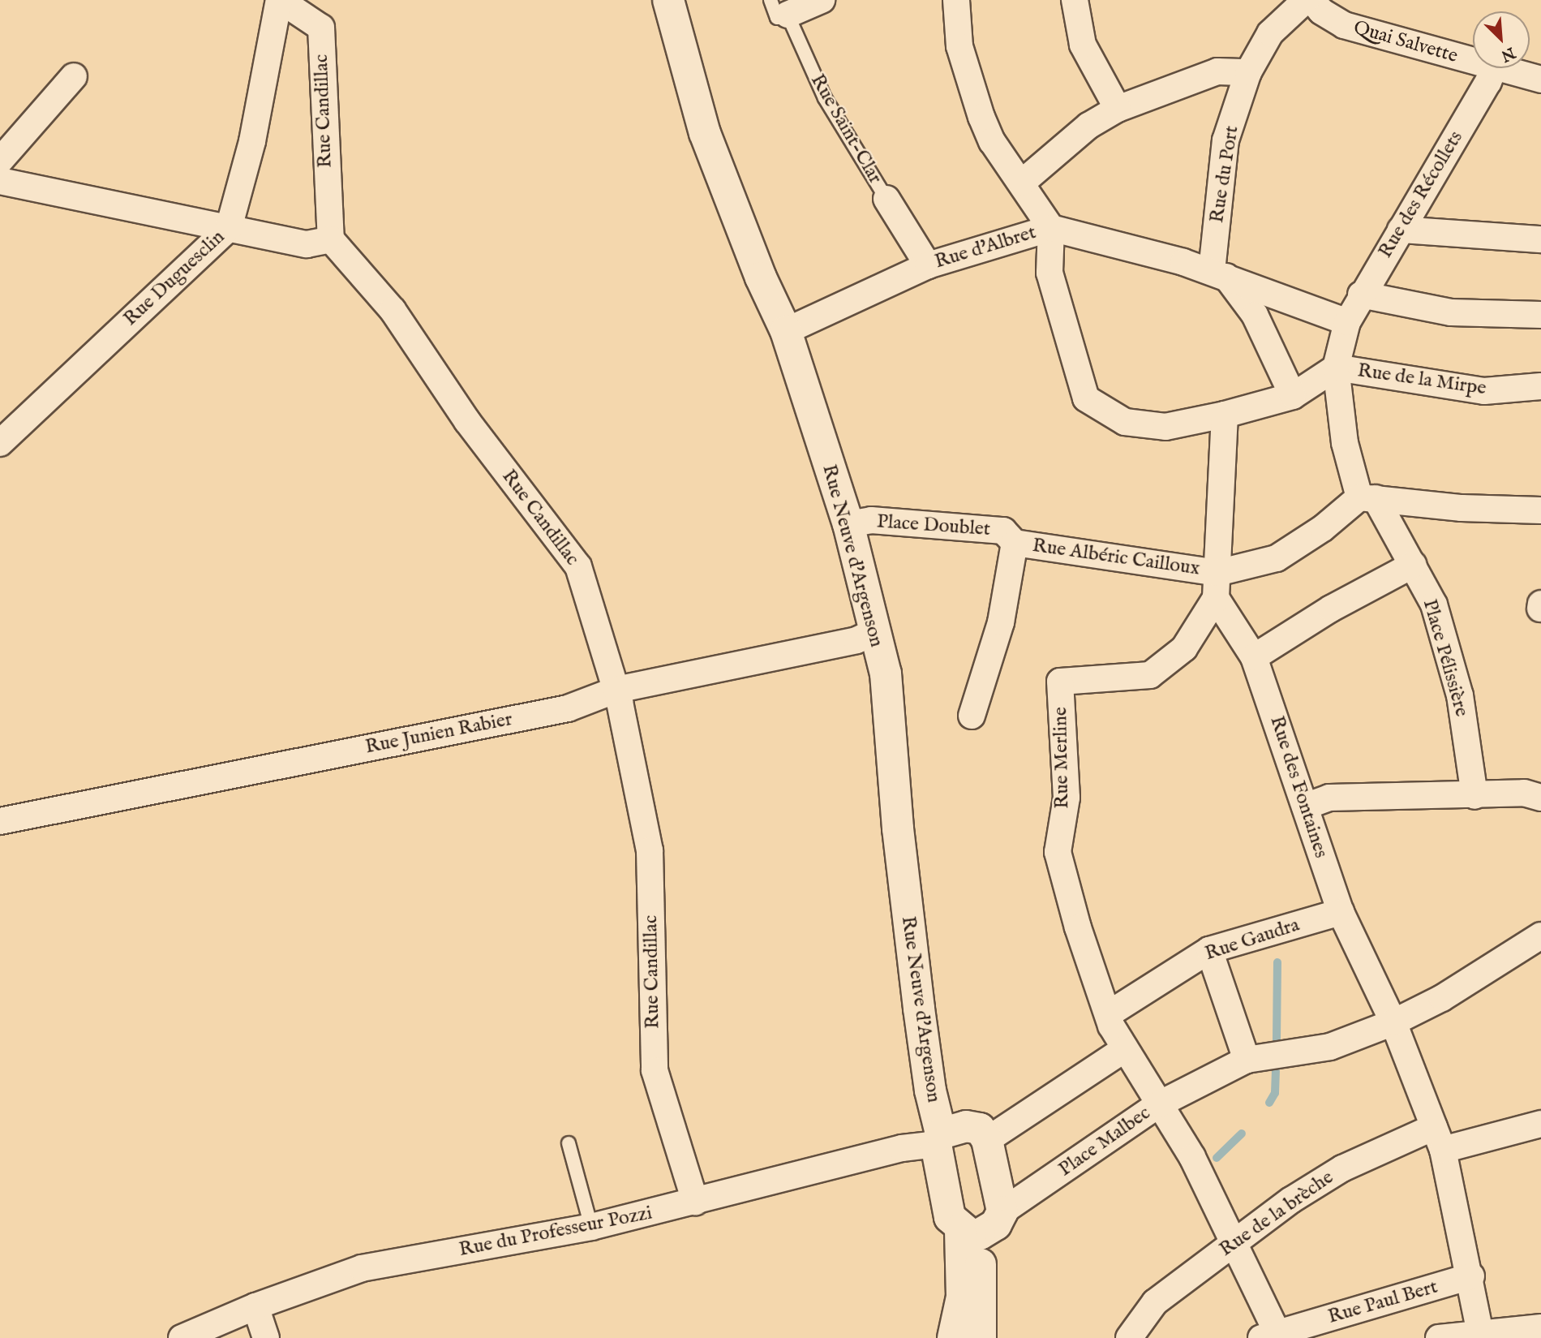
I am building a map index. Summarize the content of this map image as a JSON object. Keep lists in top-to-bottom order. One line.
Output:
{"streets":{"main road":["Rue Neuve d'Argenson"],"street":["Quai Salvette","Rue Candillac","Rue Saint-Clar","Rue du Port","Rue des Récollets","Rue d'Albret","Rue Duguesclin","Rue de la Mirpe","Place Doublet","Rue Albéric Cailloux","Place Pélissière","Rue Junien Rabier","Rue Merline","Rue des Fontaines","Rue Gaudra","Place Malbec","Rue de la brèche","Rue du Professeur Pozzi","Rue Paul Bert"]},"crossings":[["Rue Candillac","Rue Duguesclin"],["Rue Candillac","Rue Junien Rabier"],["Rue Candillac","Rue du Professeur Pozzi"],["Rue Saint-Clar","Rue d'Albret"],["Rue du Port","Rue d'Albret"],["Rue des Récollets","Rue d'Albret"],["Rue des Récollets","Rue de la Mirpe"],["Rue des Récollets","Place Pélissière"],["Rue d'Albret","Rue Neuve d'Argenson"],["Rue de la Mirpe","Place Pélissière"],["Place Doublet","Rue Neuve d'Argenson"],["Place Doublet","Rue Albéric Cailloux"],["Rue Neuve d'Argenson","Rue Junien Rabier"],["Rue Neuve d'Argenson","Rue du Professeur Pozzi"],["Rue Merline","Rue des Fontaines"],["Rue Merline","Rue Gaudra"],["Rue Merline","Place Malbec"],["Rue des Fontaines","Rue Gaudra"],["Rue des Fontaines","Rue de la brèche"],["Rue des Fontaines","Rue Paul Bert"]],"north":"bottom right"}
